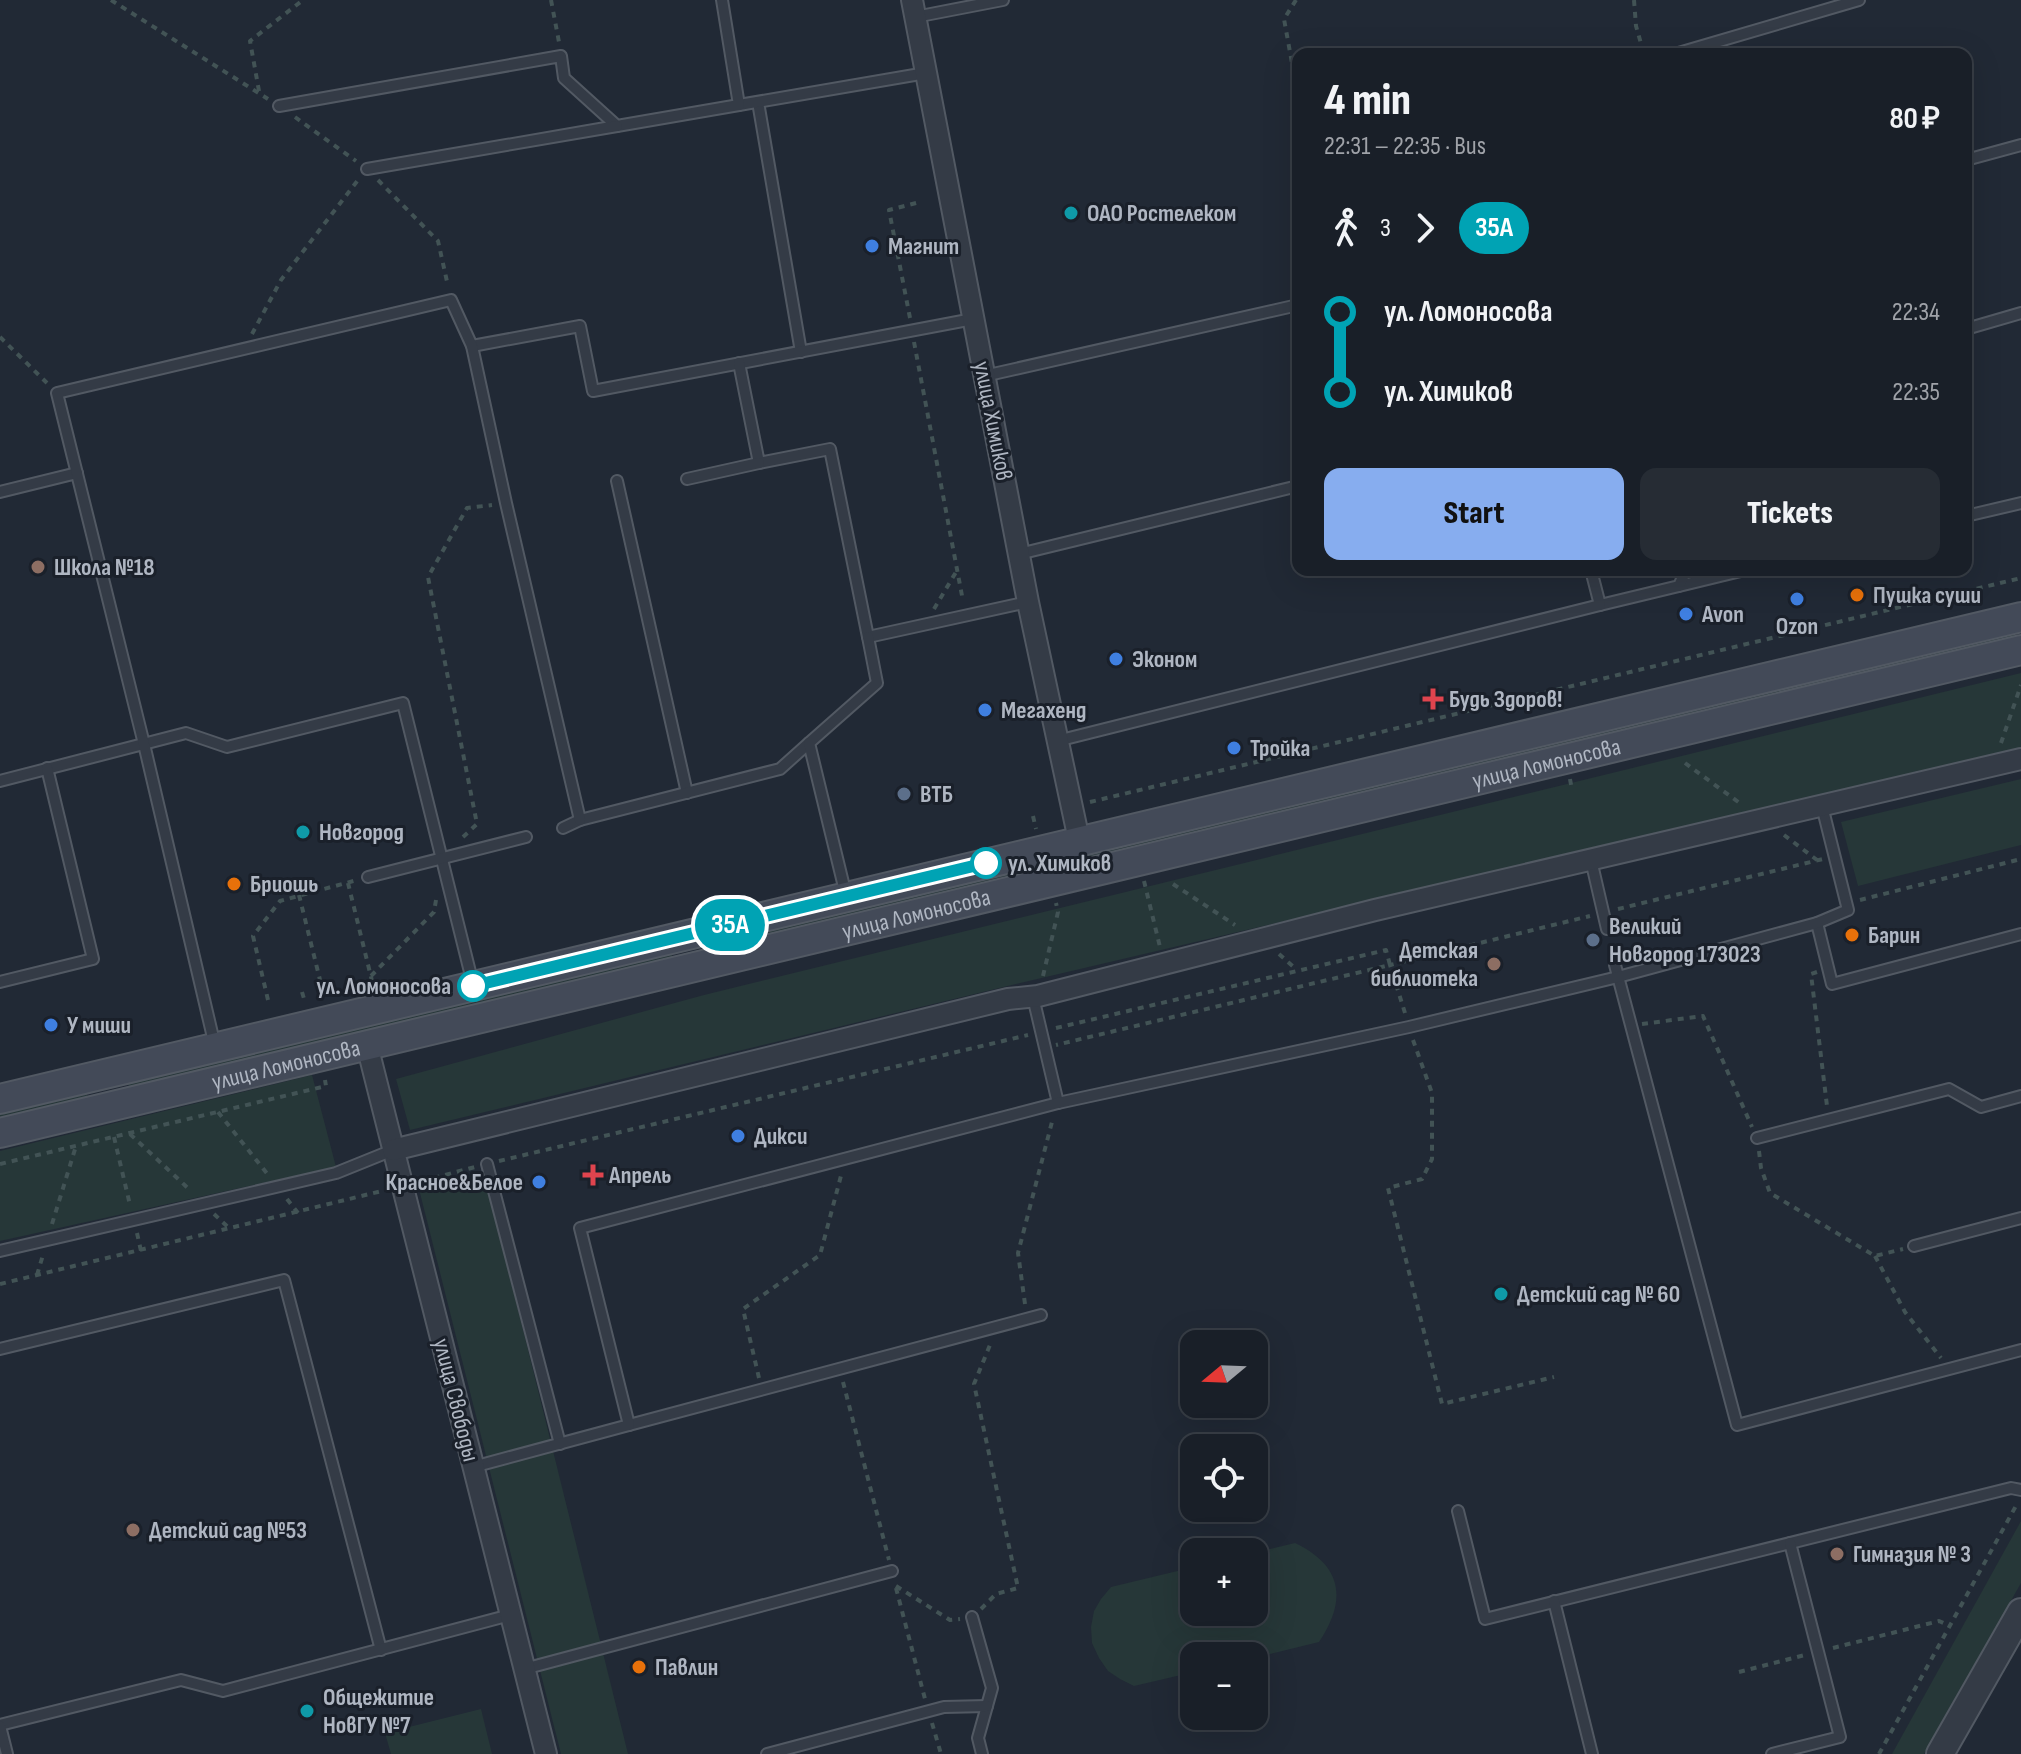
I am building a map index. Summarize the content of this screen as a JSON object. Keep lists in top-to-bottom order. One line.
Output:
{"streets":{"main road":["улица Ломоносова"],"street":["улица Химиков","улица Свободы"]},"crossings":[["улица Химиков","улица Ломоносова"],["улица Ломоносова","улица Свободы"]],"places":{"other":["ОАО Ростелеком","Магнит","Школа №18","Пушка суши","Ozon","Avon","Эконом","Мегахенд","Тройка","ВТБ","Новгород","ул. Химиков","Бриошь","Барин","Великий Новгород 173023","Детская библиотека","ул. Ломоносова","У миши","Дикси","Красное&Белое","Детский сад № 60","Детский сад №53","Гимназия № 3","Павлин","Общежитие НовГУ №7"],"health":["Будь Здоров!","Апрель"]},"lines":["bus line 35А"],"north":"left","page":{"on_map":"35А","heading":["4 min","22:31 – 22:35 · Bus","80 ₽"],"legs":["3","35А"],"list":[{"name":"ул. Ломоносова","value":"22:34"},{"name":"ул. Химиков","value":"22:35"}],"buttons":["Start","Tickets"],"map_buttons":["+","−"]}}
